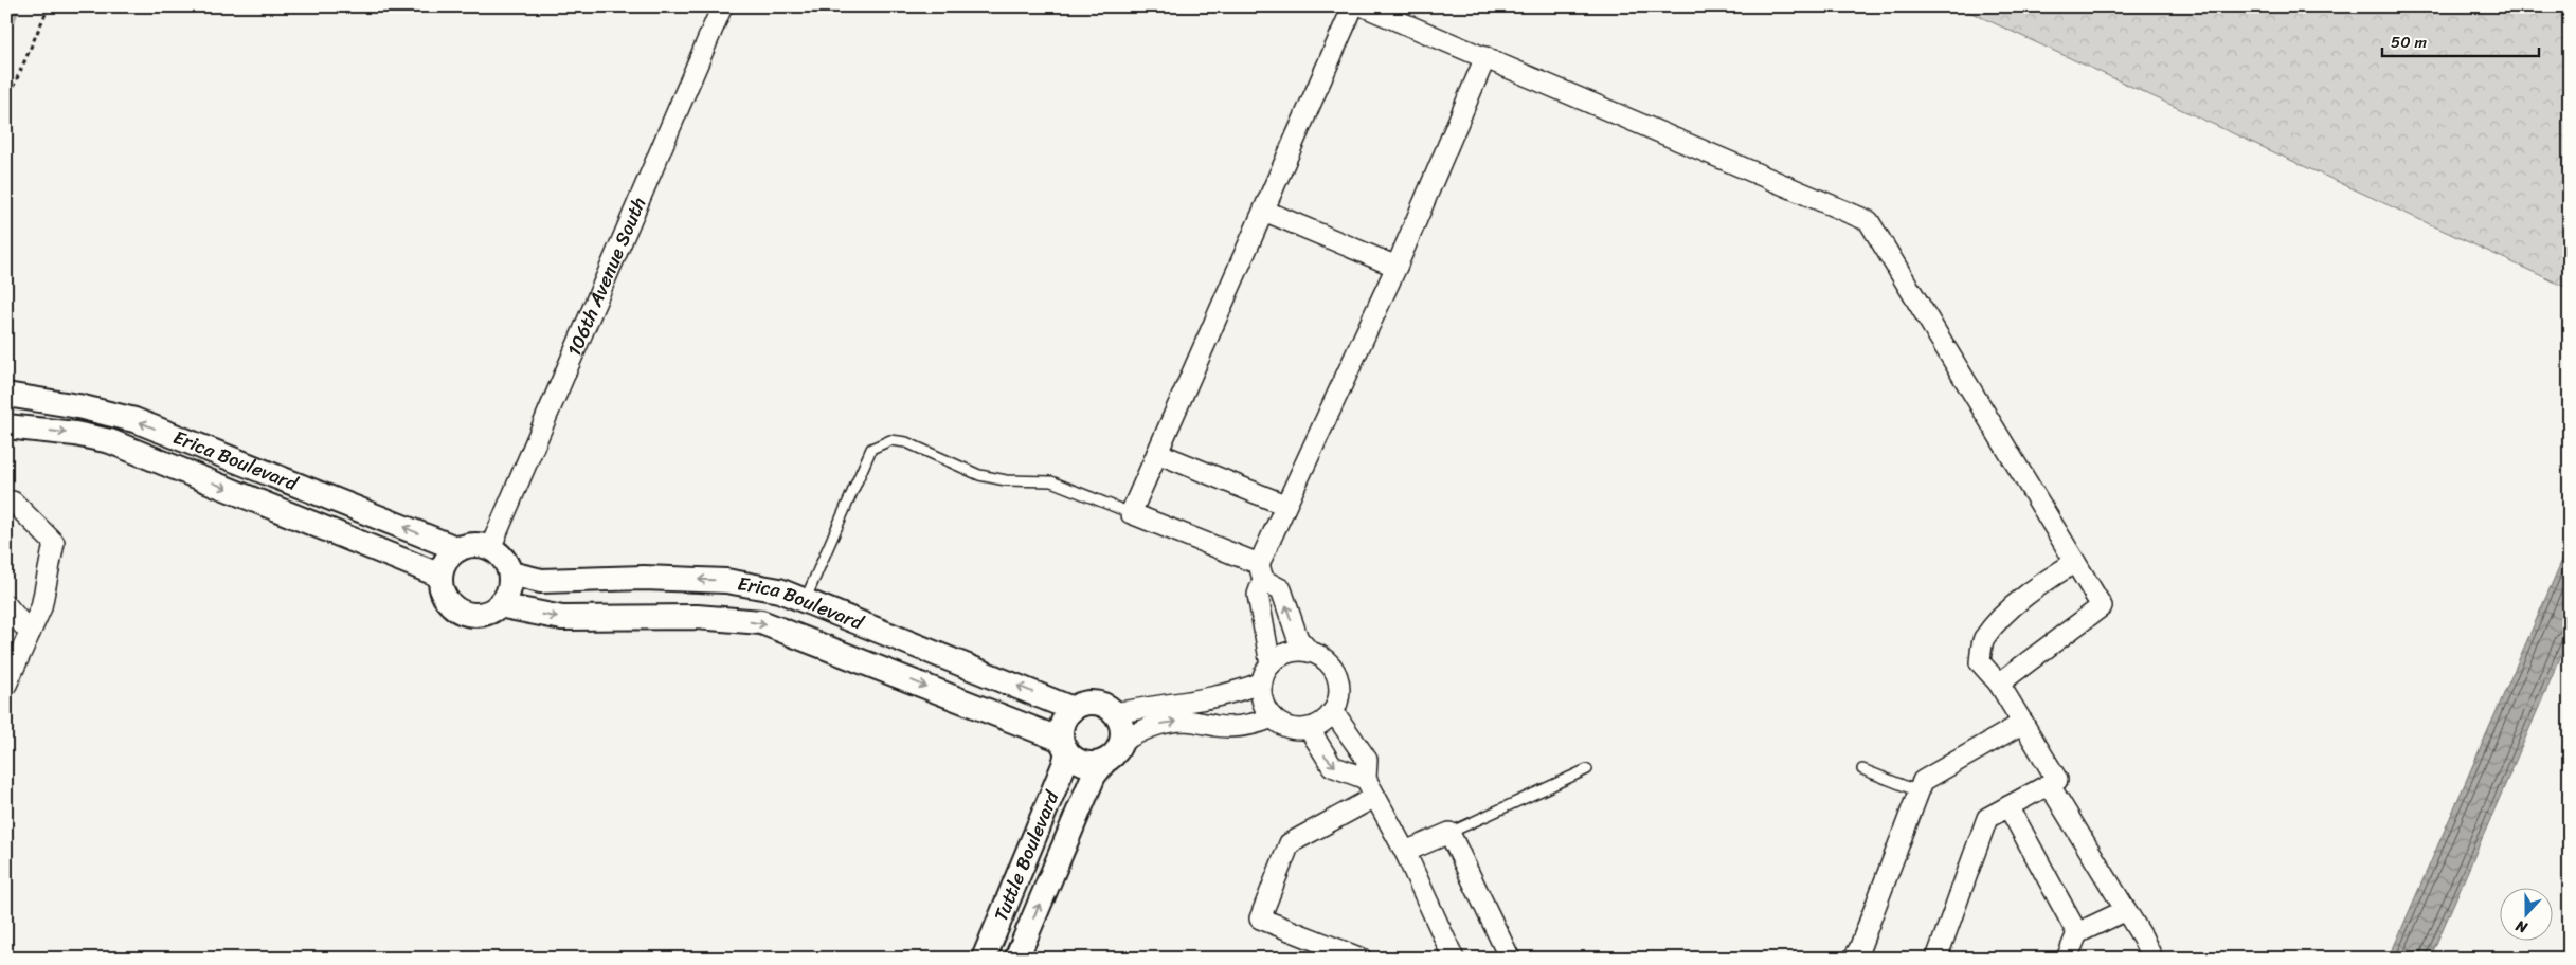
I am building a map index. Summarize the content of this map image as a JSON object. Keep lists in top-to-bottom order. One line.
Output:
{"streets":{"street":["106th Avenue South","Erica Boulevard","Tuttle Boulevard"]},"crossings":[["106th Avenue South","Erica Boulevard"],["Erica Boulevard","Tuttle Boulevard"]],"scale_bar":"50 m","north":"bottom"}
